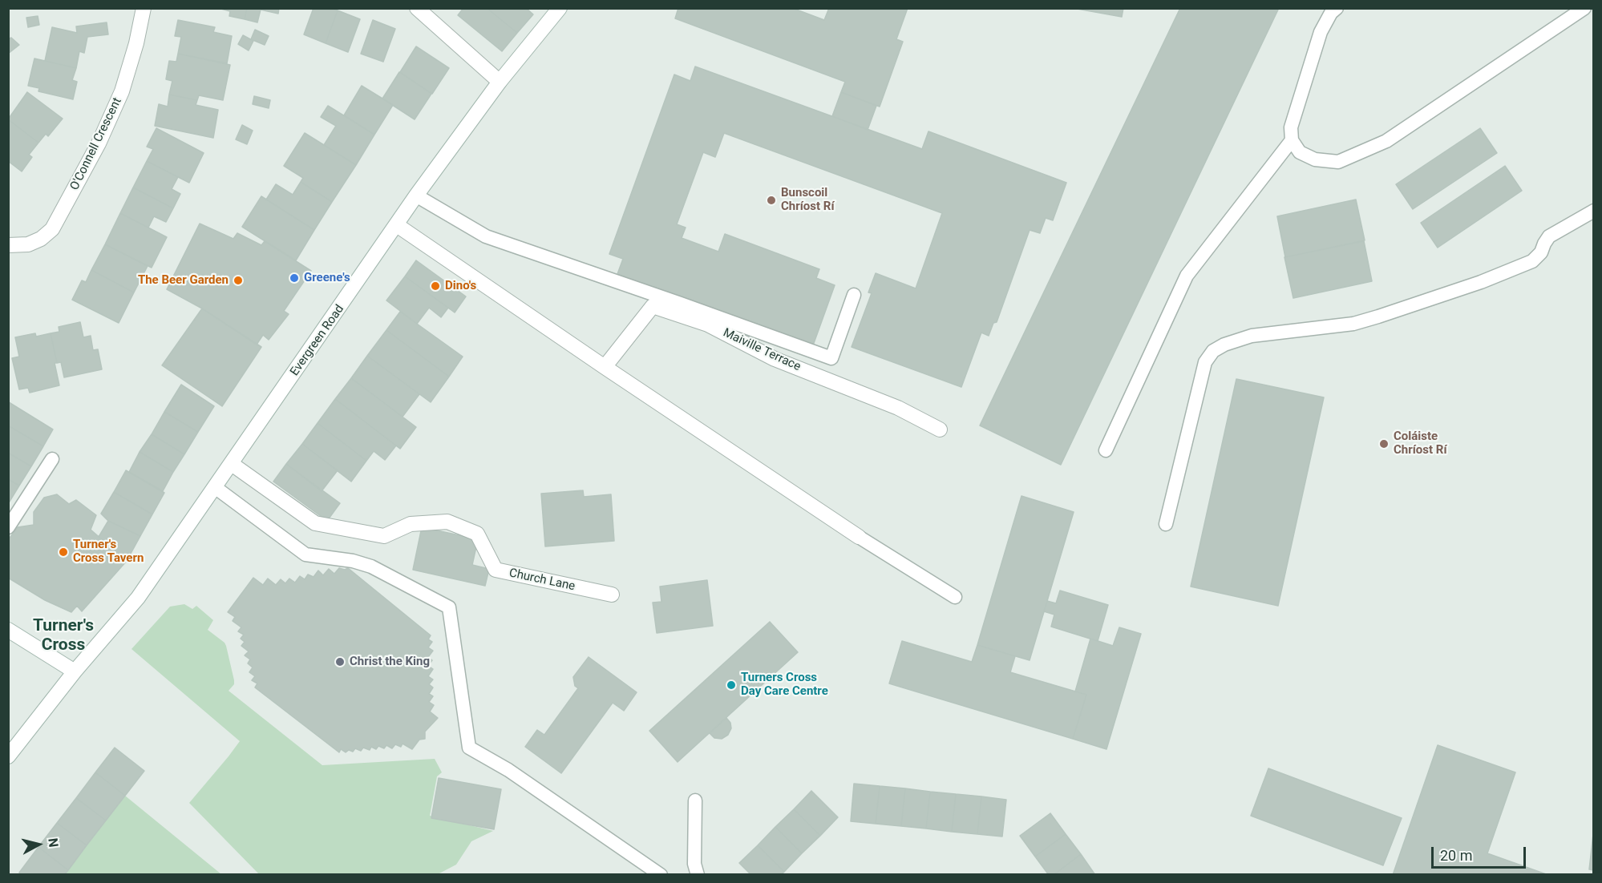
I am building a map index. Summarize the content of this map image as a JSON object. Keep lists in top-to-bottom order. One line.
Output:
{"streets":{"street":["O'Connell Crescent","Evergreen Road","Maiville Terrace","Church Lane"]},"crossings":[["Evergreen Road","Church Lane"]],"districts":["Turner's Cross"],"places":["Bunscoil Chríost Rí","Greene's","The Beer Garden","Dino's","Coláiste Chríost Rí","Turner's Cross Tavern","Christ the King","Turners Cross Day Care Centre"],"scale_bar":"20 m","north":"right"}
